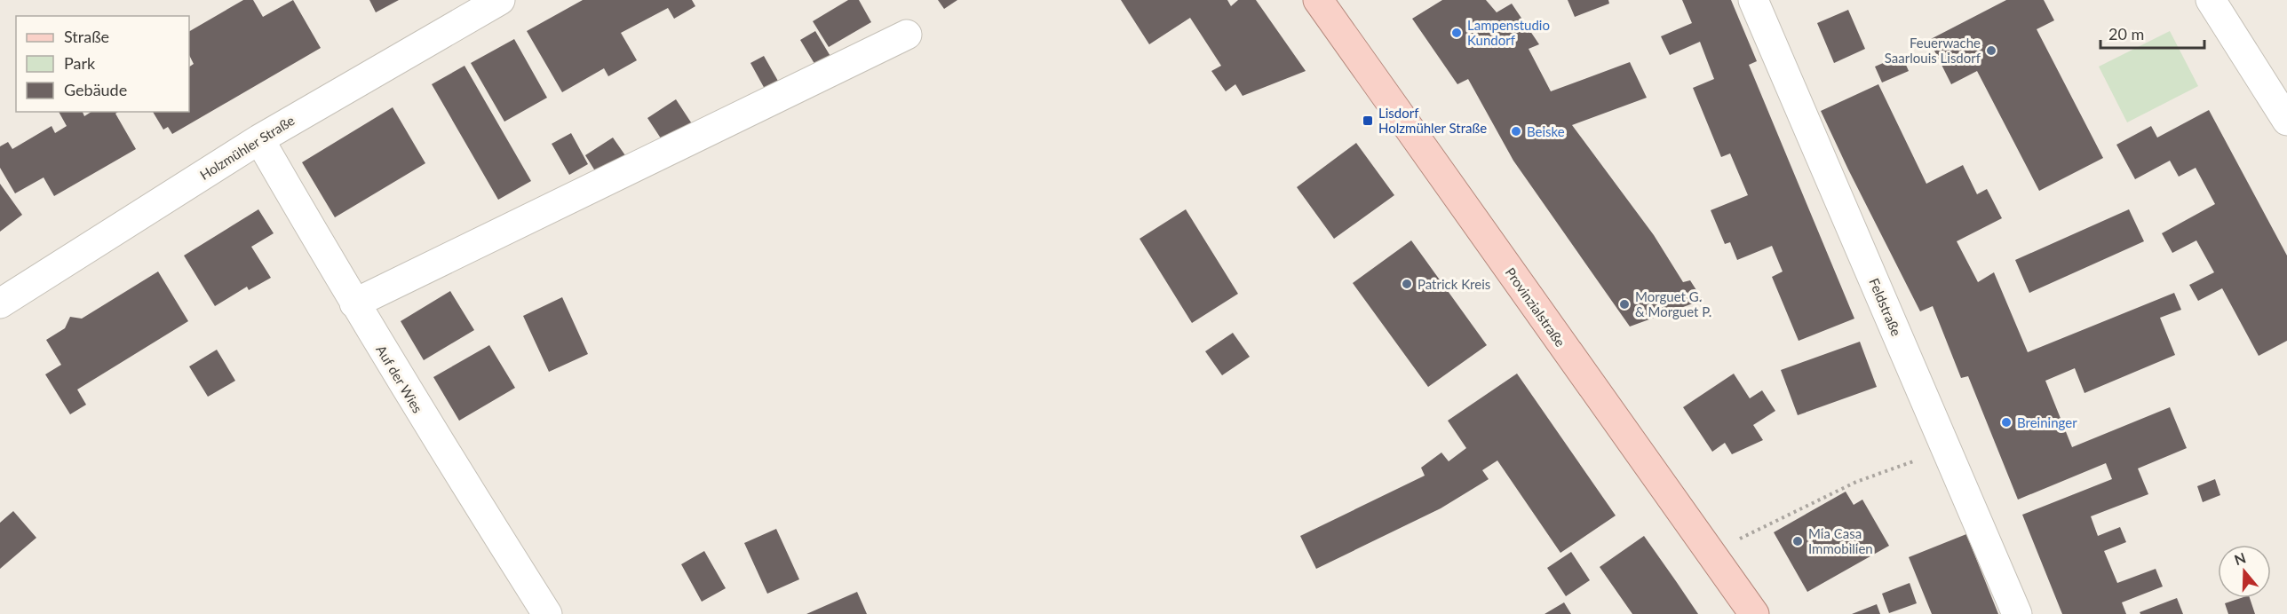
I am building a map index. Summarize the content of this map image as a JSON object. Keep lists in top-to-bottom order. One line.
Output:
{"streets":{"main road":["Provinzialstraße"],"street":["Holzmühler Straße","Feldstraße","Auf der Wies"]},"crossings":[["Holzmühler Straße","Auf der Wies"]],"places":{"other":["Lampenstudio Kundorf","Feuerwache Saarlouis Lisdorf","Beiske","Patrick Kreis","Morguet G. & Morguet P.","Breininger","Mia Casa Immobilien"],"transit":["Lisdorf Holzmühler Straße"]},"legend":["Straße","Park","Gebäude"],"scale_bar":"20 m","north":"top"}
